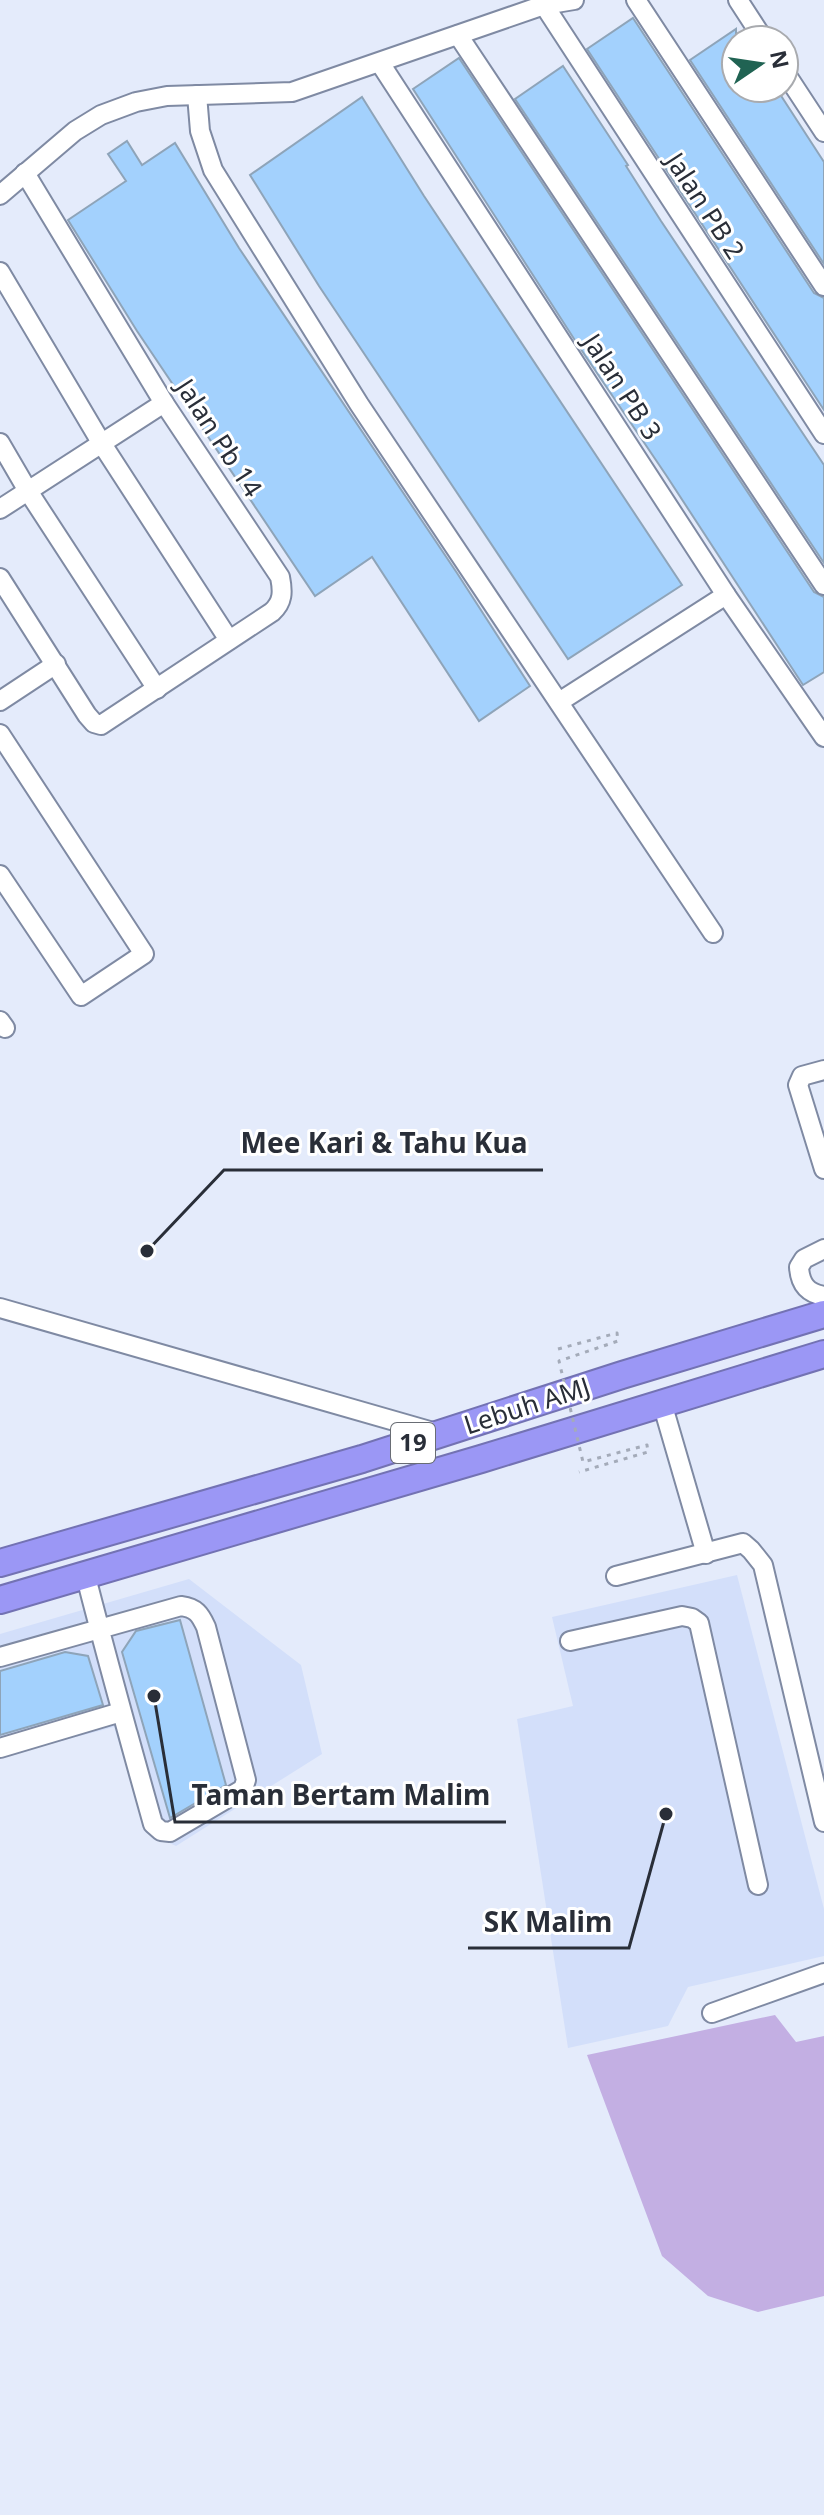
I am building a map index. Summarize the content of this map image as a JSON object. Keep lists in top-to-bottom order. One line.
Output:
{"streets":{"highway":["Lebuh AMJ","19"],"street":["Jalan PB 2","Jalan PB 3","Jalan Pb 14"]},"places":["Mee Kari & Tahu Kua","Taman Bertam Malim","SK Malim"],"north":"right"}
